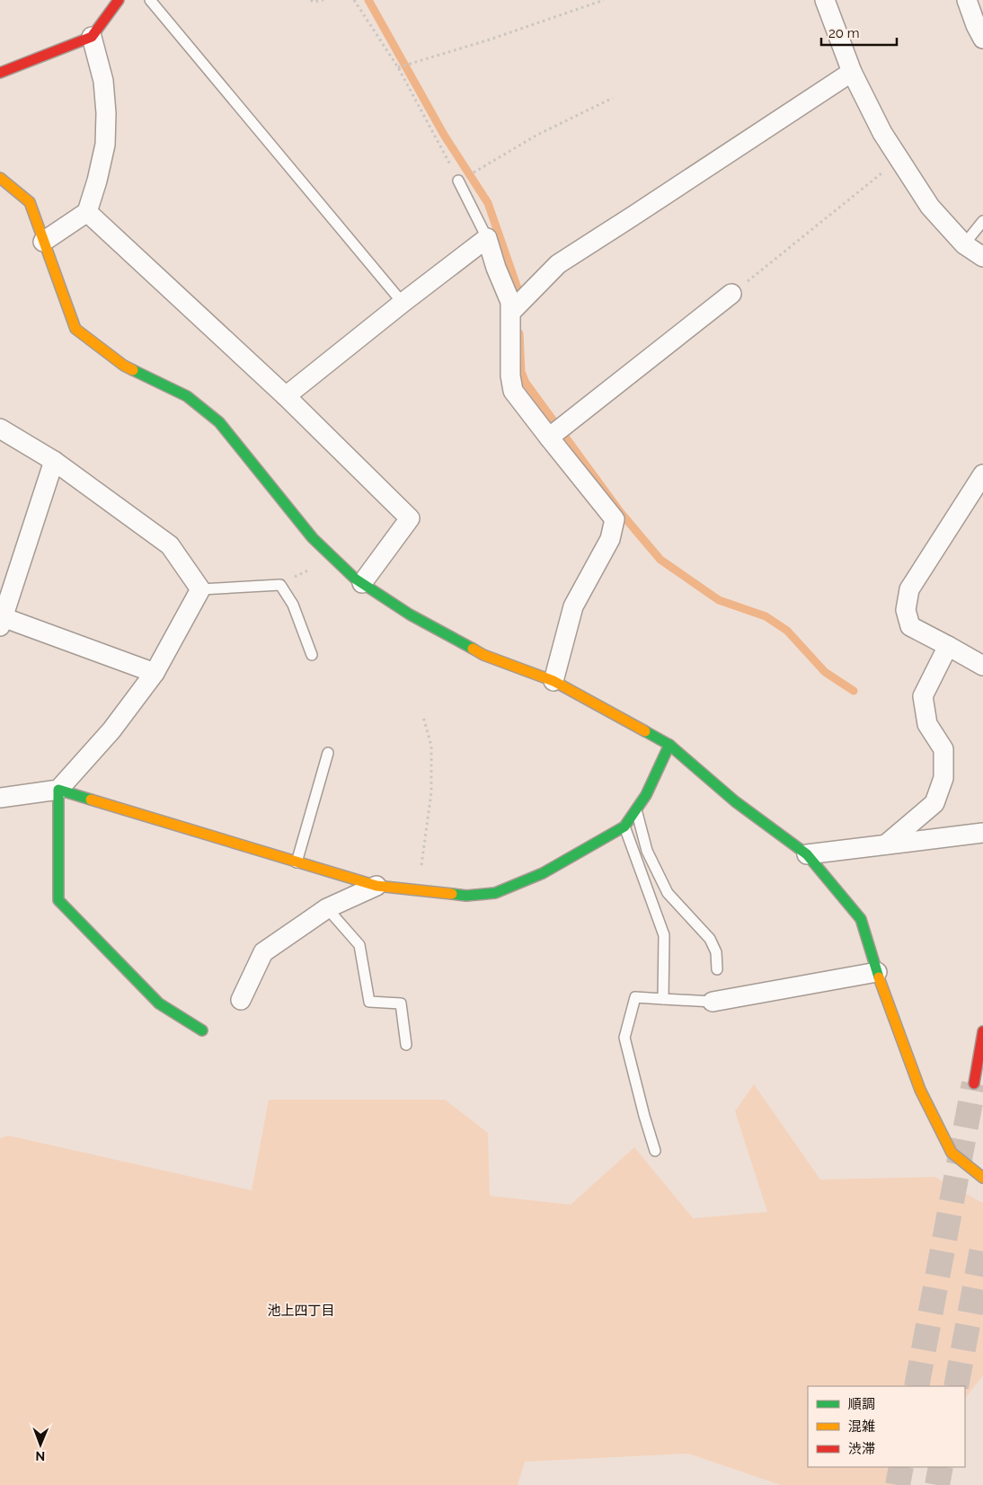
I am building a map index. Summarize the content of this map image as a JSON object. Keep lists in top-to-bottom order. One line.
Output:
{"districts":["池上四丁目"],"legend":["順調","混雑","渋滞"],"scale_bar":"20 m","north":"bottom"}
